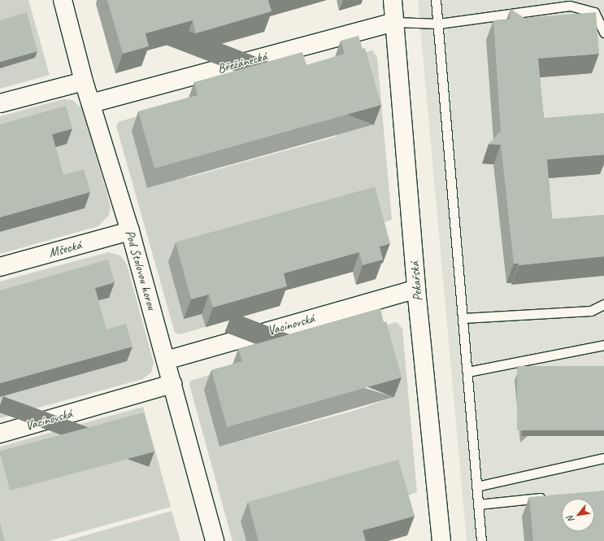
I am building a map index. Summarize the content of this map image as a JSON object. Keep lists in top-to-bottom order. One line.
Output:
{"streets":{"street":["Břežánecká","Mšecká","Pod Stolovou horou","Pekařská","Vacínovská"]},"crossings":[["Břežánecká","Pod Stolovou horou"],["Břežánecká","Pekařská"],["Mšecká","Pod Stolovou horou"],["Pod Stolovou horou","Vacínovská"],["Pekařská","Vacínovská"]],"north":"bottom left"}
